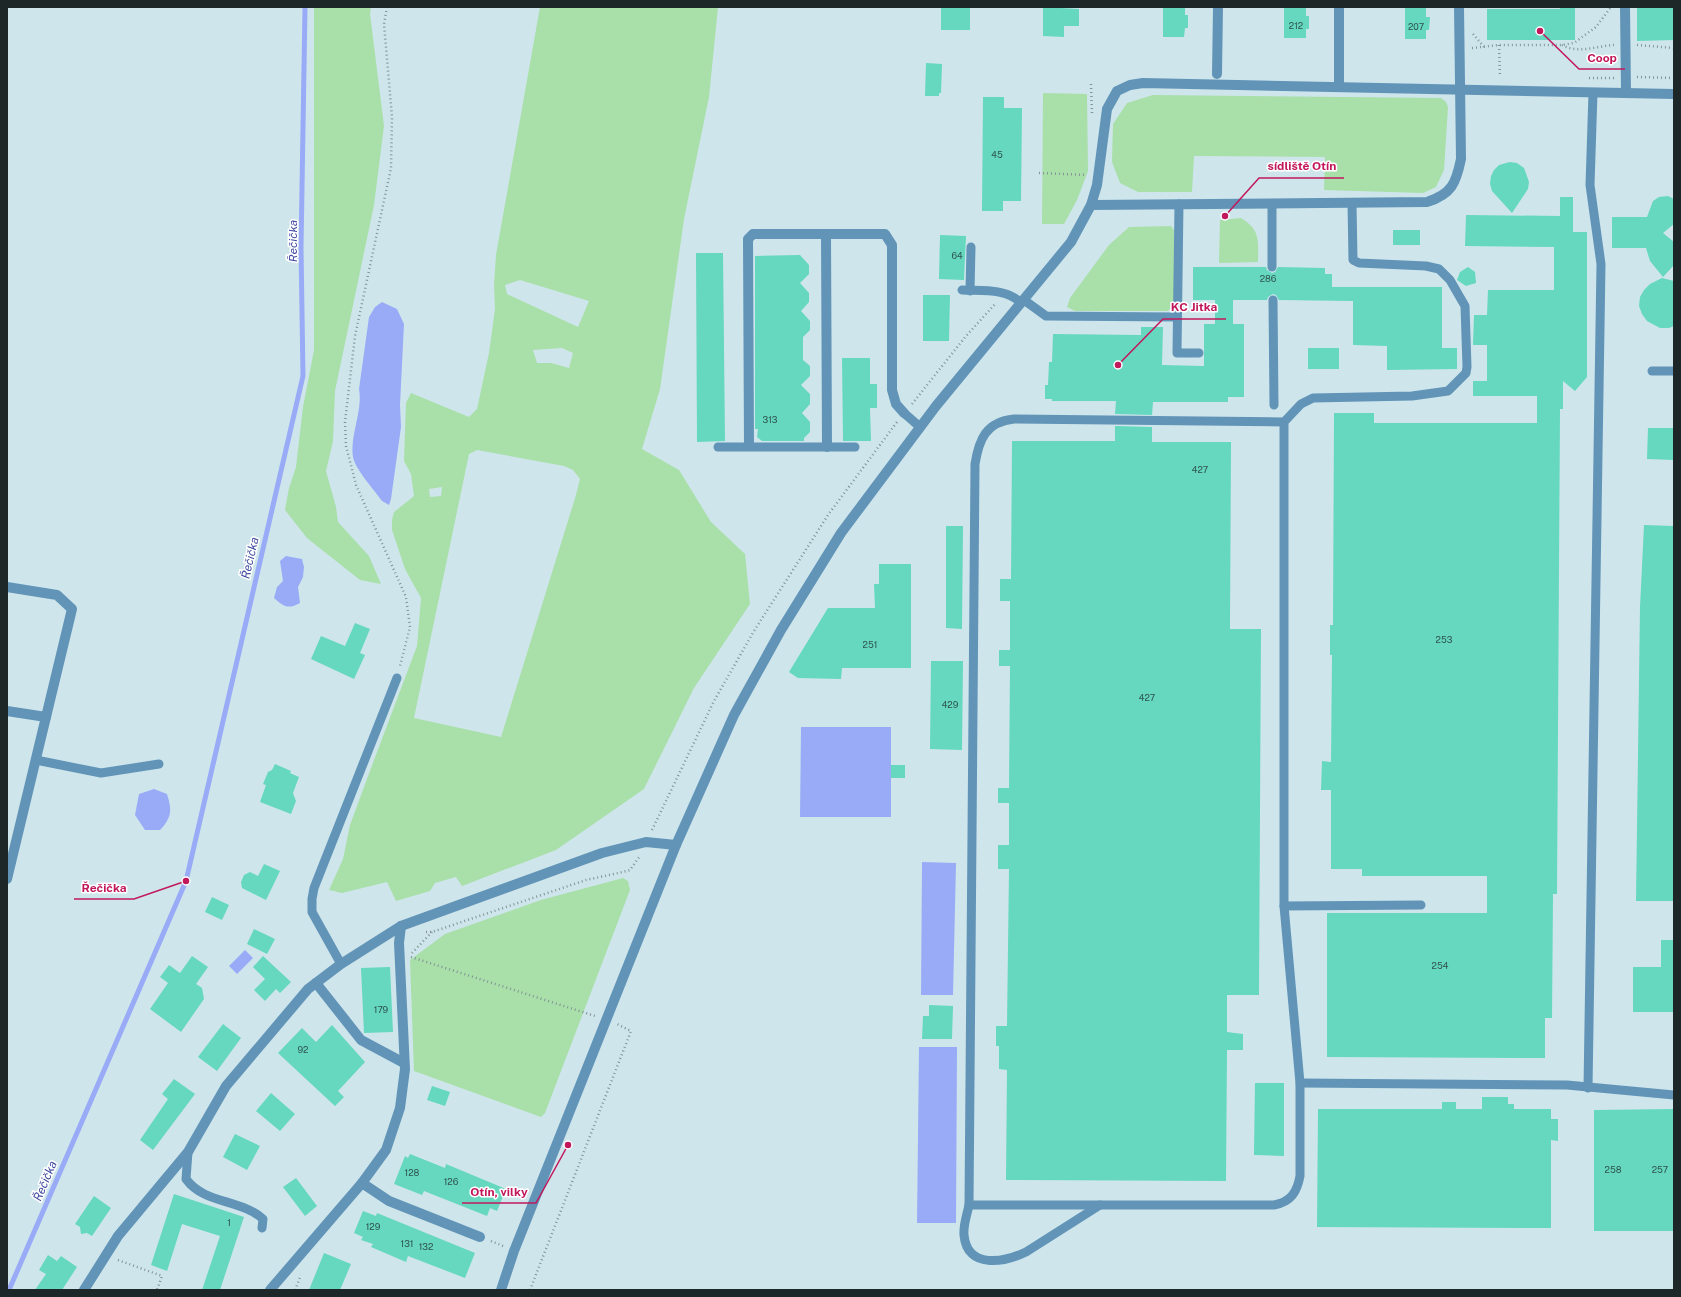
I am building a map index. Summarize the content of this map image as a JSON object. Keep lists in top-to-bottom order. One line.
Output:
{"water":["Řečička"],"places":["Coop","sídliště Otín","KC Jitka","Řečička","Otín, vilky"],"house_numbers":["212","207","45","64","286","313","427","253","251","427","429","254","179","92","258","257","128","126","1","129","131","132"]}
